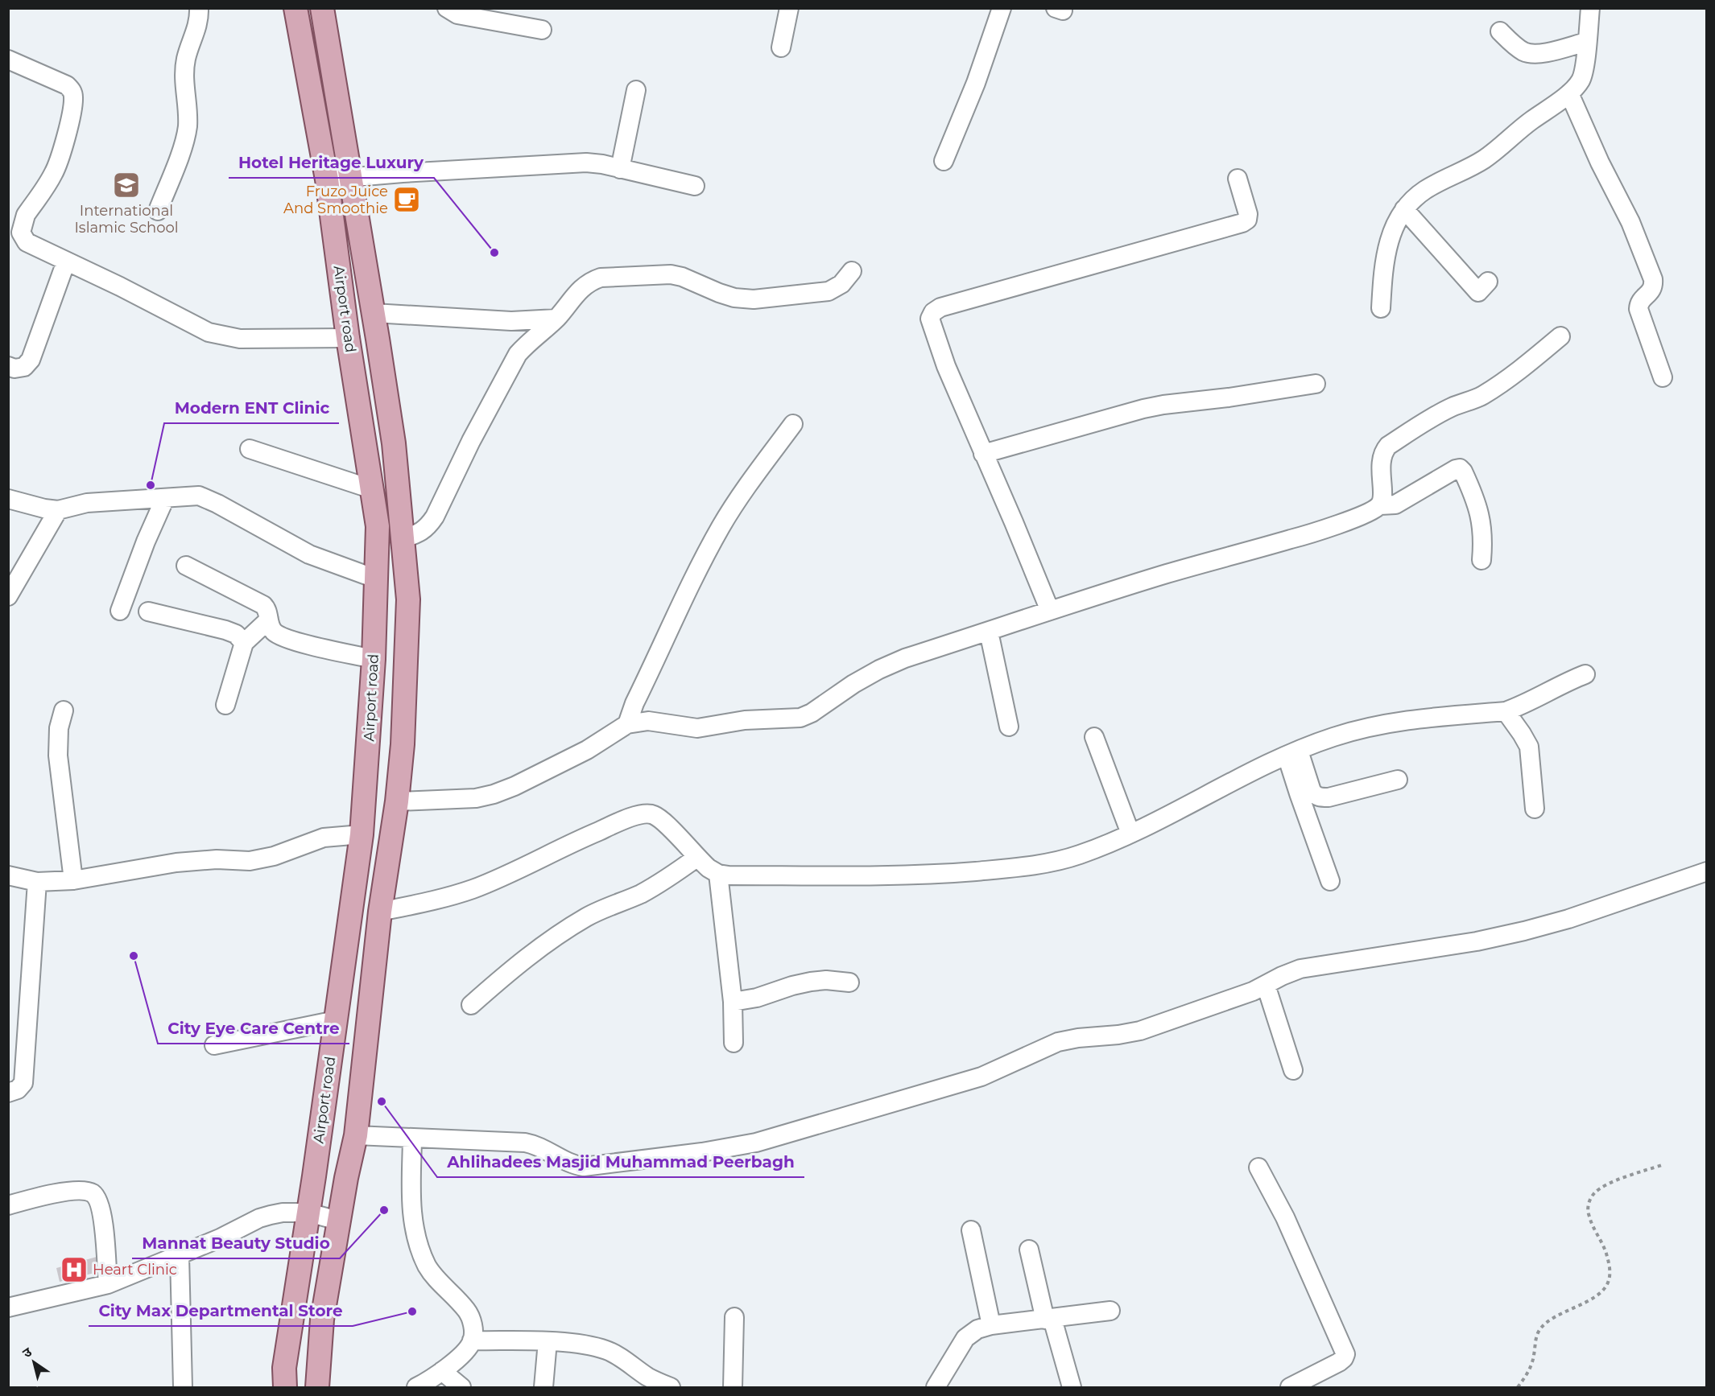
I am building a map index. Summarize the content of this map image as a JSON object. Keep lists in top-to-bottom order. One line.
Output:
{"streets":{"main road":["Airport road"]},"places":{"school or university":["International Islamic School"],"cafe":["Fruzo Juice And Smoothie"],"other":["Hotel Heritage Luxury","Modern ENT Clinic","City Eye Care Centre","Ahlihadees Masjid Muhammad Peerbagh","Mannat Beauty Studio","City Max Departmental Store"],"hospital":["Heart Clinic"]},"north":"top left"}
